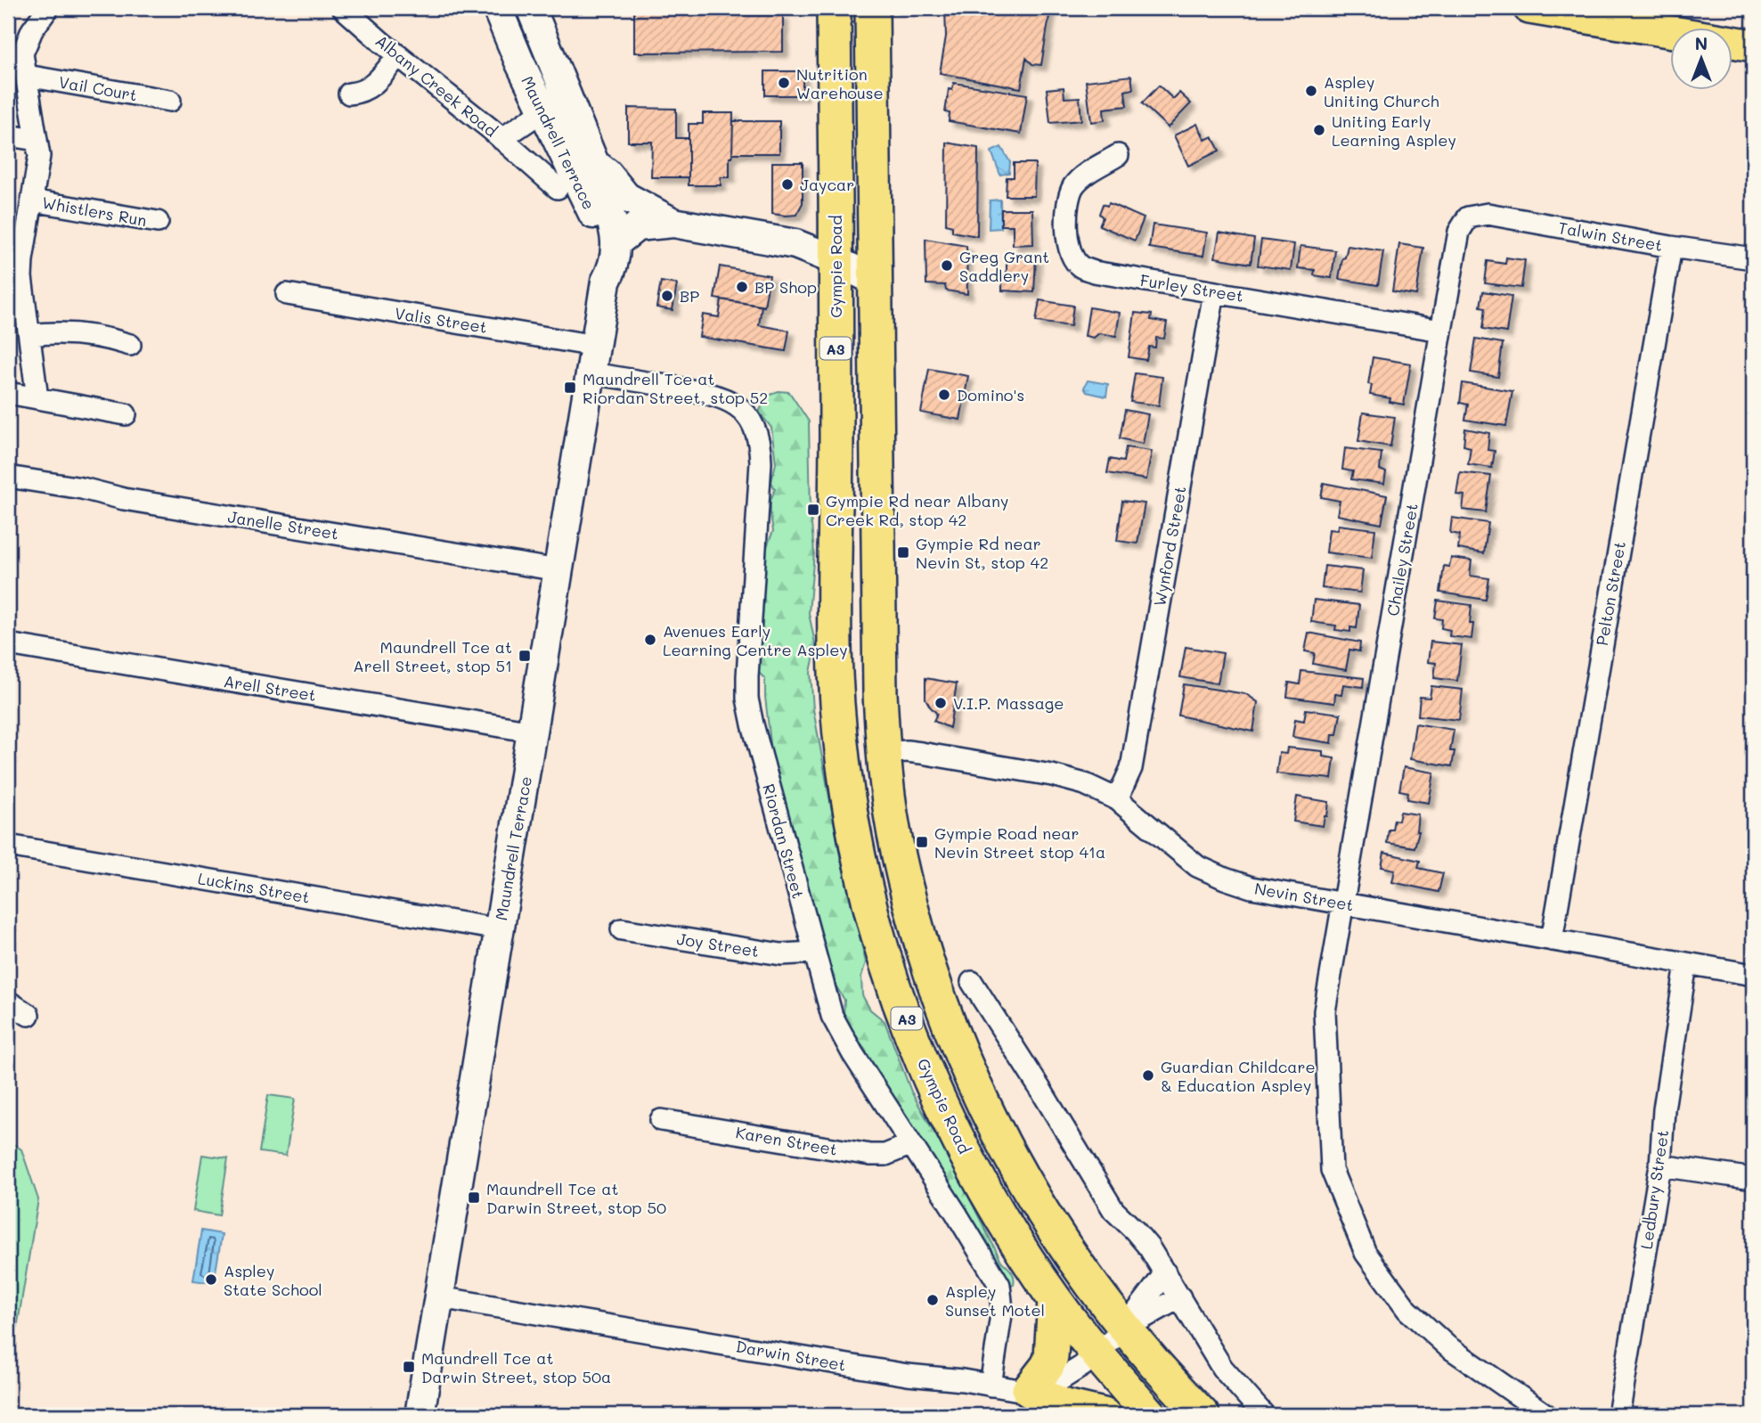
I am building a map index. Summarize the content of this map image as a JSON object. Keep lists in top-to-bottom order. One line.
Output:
{"streets":{"highway":["Gympie Road","A3"],"main road":["Maundrell Terrace"],"street":["Albany Creek Road","Vail Court","Whistlers Run","Talwin Street","Furley Street","Valis Street","Janelle Street","Wynford Street","Chailey Street","Pelton Street","Arell Street","Riordan Street","Luckins Street","Nevin Street","Joy Street","Karen Street","Ledbury Street","Darwin Street"]},"crossings":[["Albany Creek Road","Maundrell Terrace"],["Maundrell Terrace","Valis Street"],["Maundrell Terrace","Janelle Street"],["Maundrell Terrace","Arell Street"],["Maundrell Terrace","Riordan Street"],["Maundrell Terrace","Luckins Street"],["Maundrell Terrace","Darwin Street"],["Talwin Street","Chailey Street"],["Talwin Street","Pelton Street"],["Gympie Road","Darwin Street"],["Furley Street","Wynford Street"],["Furley Street","Chailey Street"],["A3","Nevin Street"],["A3","Darwin Street"],["Wynford Street","Nevin Street"],["Chailey Street","Nevin Street"],["Pelton Street","Nevin Street"],["Riordan Street","Joy Street"],["Riordan Street","Karen Street"],["Riordan Street","Darwin Street"],["Nevin Street","Ledbury Street"]],"places":{"other":["Nutrition Warehouse","Aspley Uniting Church","Uniting Early Learning Aspley","Jaycar","Greg Grant Saddlery","BP Shop","BP","Domino's","Avenues Early Learning Centre Aspley","V.I.P. Massage","Guardian Childcare & Education Aspley","Aspley State School","Aspley Sunset Motel"],"transit":["Maundrell Tce at Riordan Street, stop 52","Gympie Rd near Albany Creek Rd, stop 42","Gympie Rd near Nevin St, stop 42","Maundrell Tce at Arell Street, stop 51","Gympie Road near Nevin Street stop 41a","Maundrell Tce at Darwin Street, stop 50","Maundrell Tce at Darwin Street, stop 50a"]},"north":"top"}
